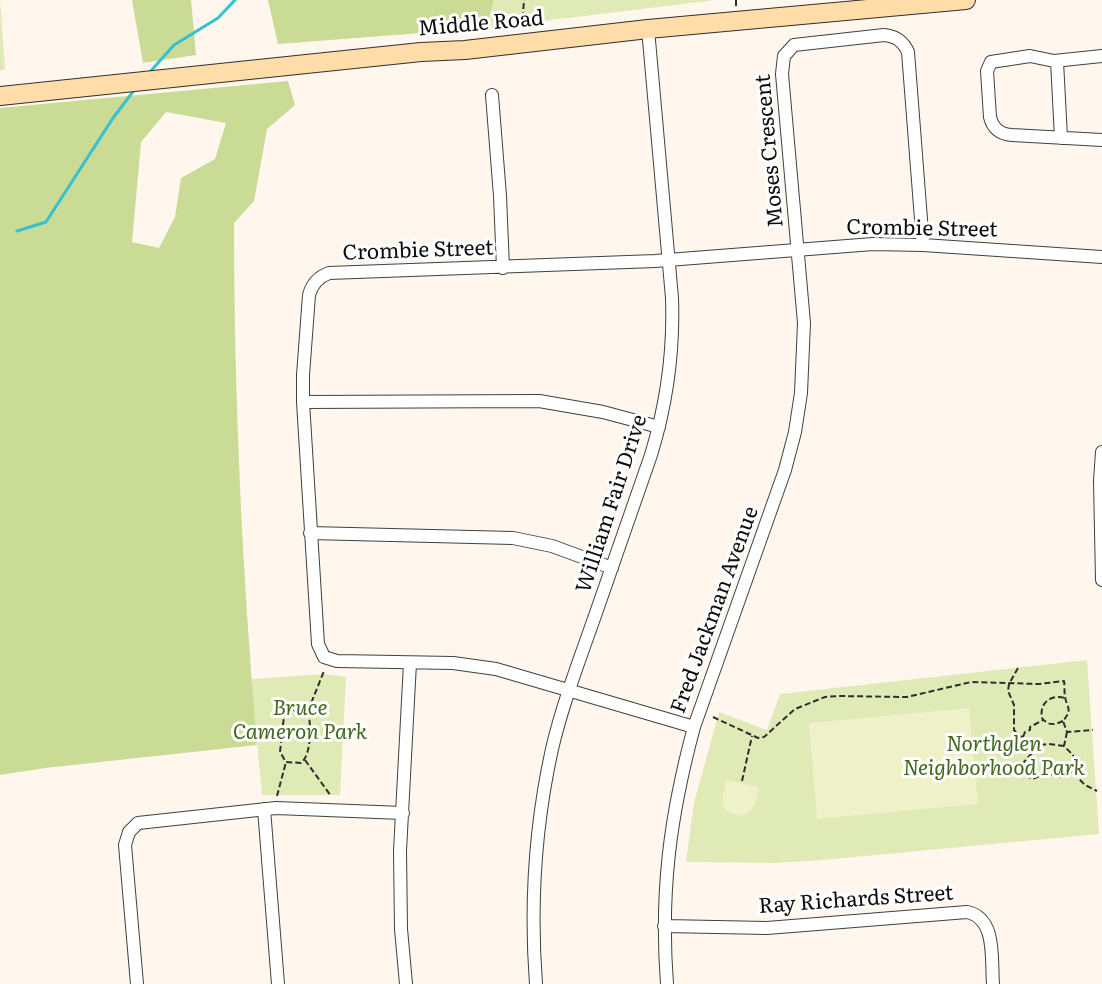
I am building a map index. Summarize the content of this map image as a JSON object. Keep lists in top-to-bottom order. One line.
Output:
{"streets":{"street":["Middle Road","Moses Crescent","Crombie Street","William Fair Drive","Fred Jackman Avenue","Ray Richards Street"]},"crossings":[["Middle Road","William Fair Drive"],["Moses Crescent","Crombie Street"],["Moses Crescent","Fred Jackman Avenue"],["Crombie Street","William Fair Drive"],["Crombie Street","Fred Jackman Avenue"],["Fred Jackman Avenue","Ray Richards Street"]],"parks":["Bruce Cameron Park","Northglen Neighborhood Park"]}
